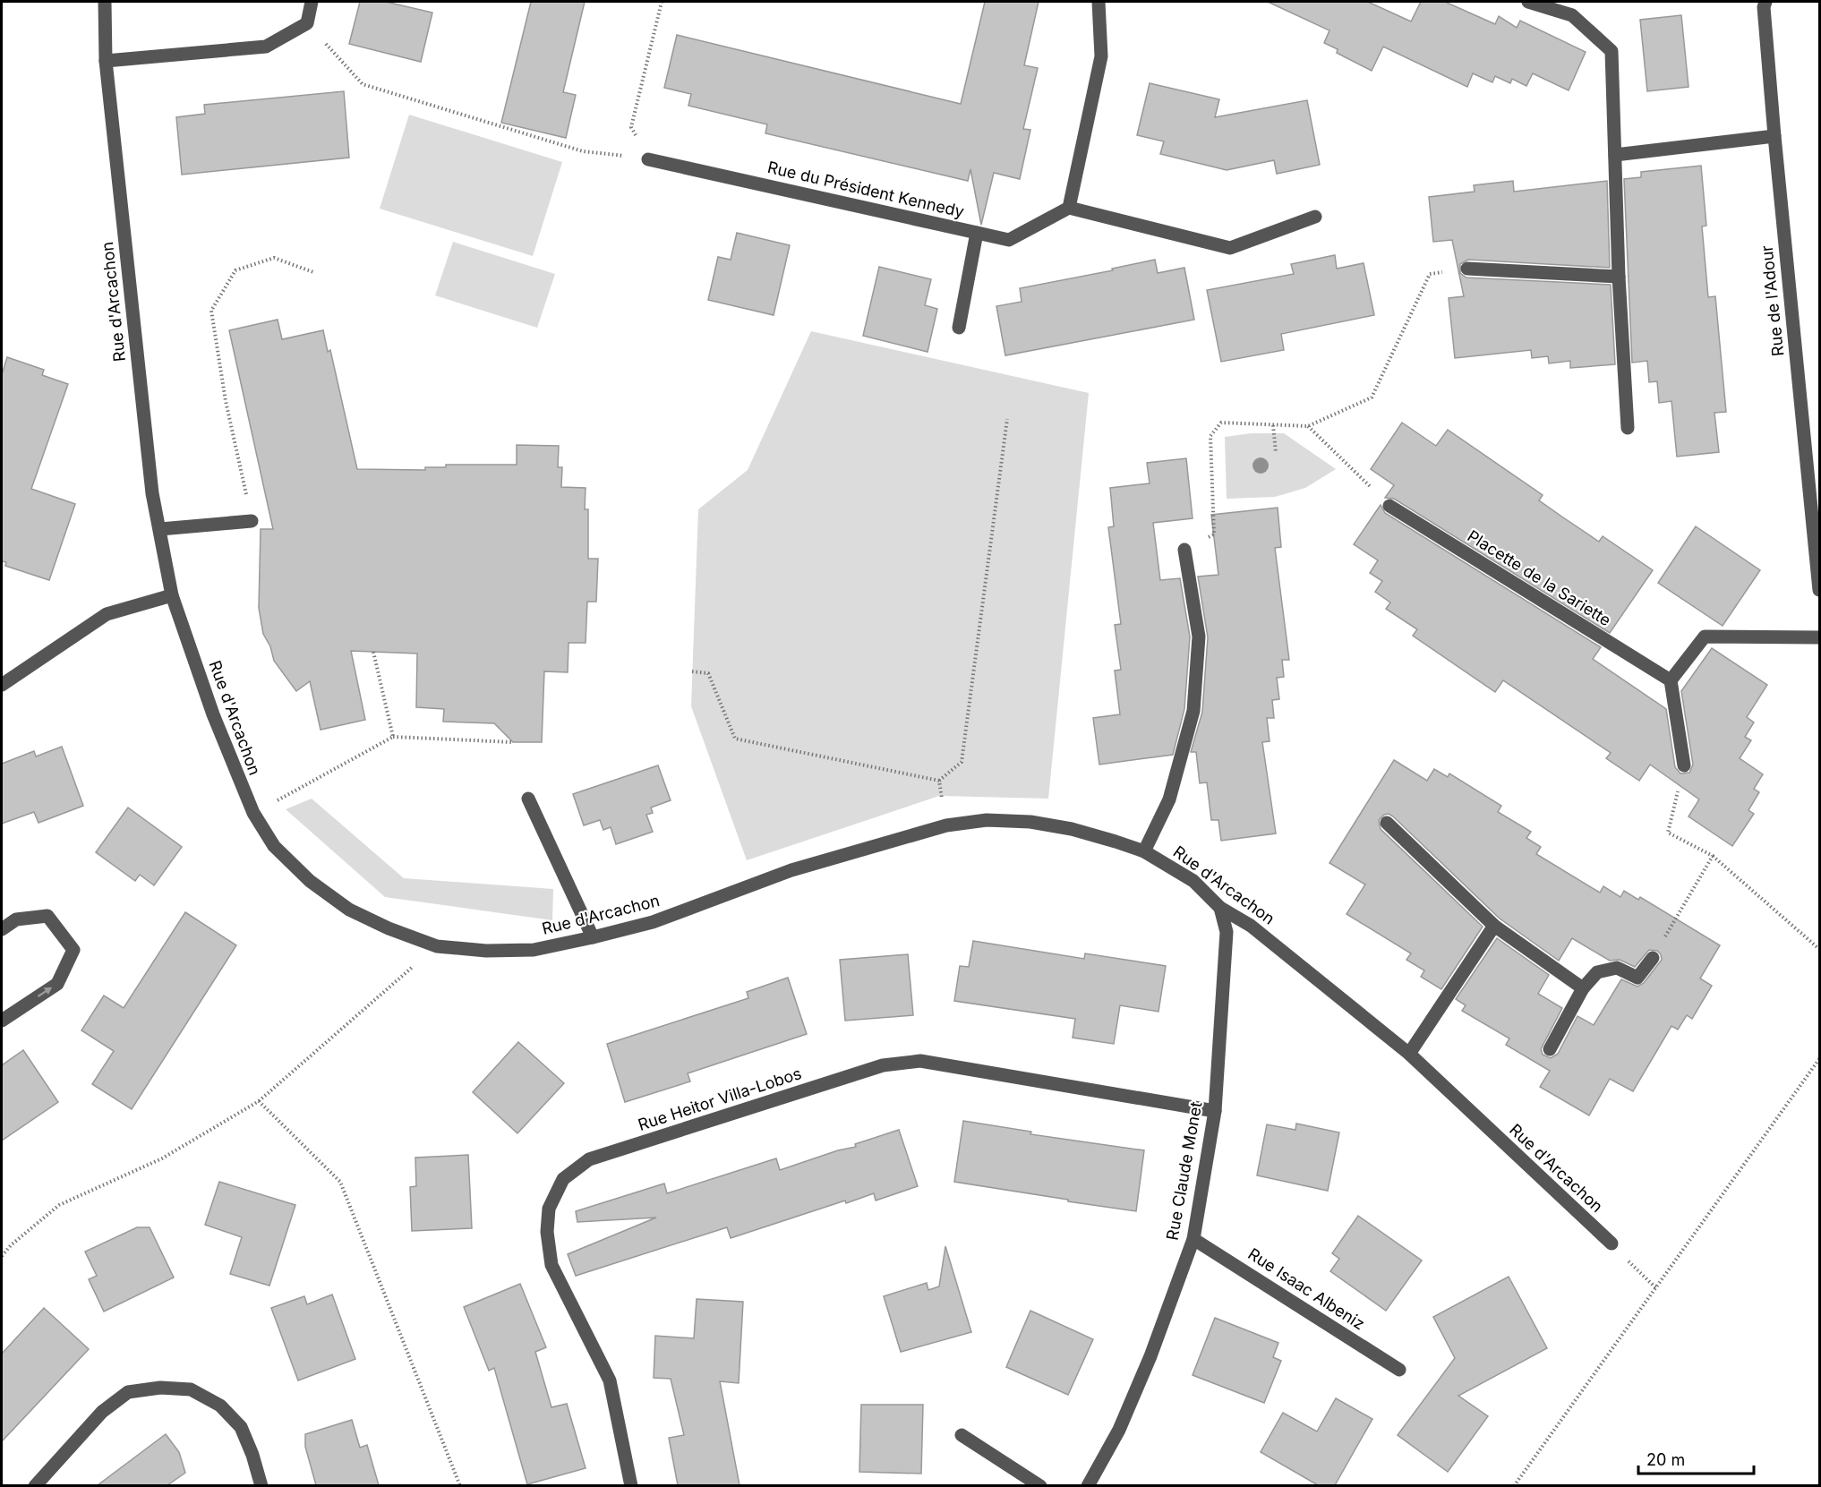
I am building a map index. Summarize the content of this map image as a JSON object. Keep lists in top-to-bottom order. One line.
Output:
{"streets":{"street":["Rue du Président Kennedy","Rue de l'Adour","Rue d'Arcachon","Placette de la Sariette","Rue Heitor Villa-Lobos","Rue Claude Monet","Rue Isaac Albeniz"]},"crossings":[["Rue d'Arcachon","Rue Claude Monet"],["Rue Heitor Villa-Lobos","Rue Claude Monet"],["Rue Claude Monet","Rue Isaac Albeniz"]],"scale_bar":"20 m"}
